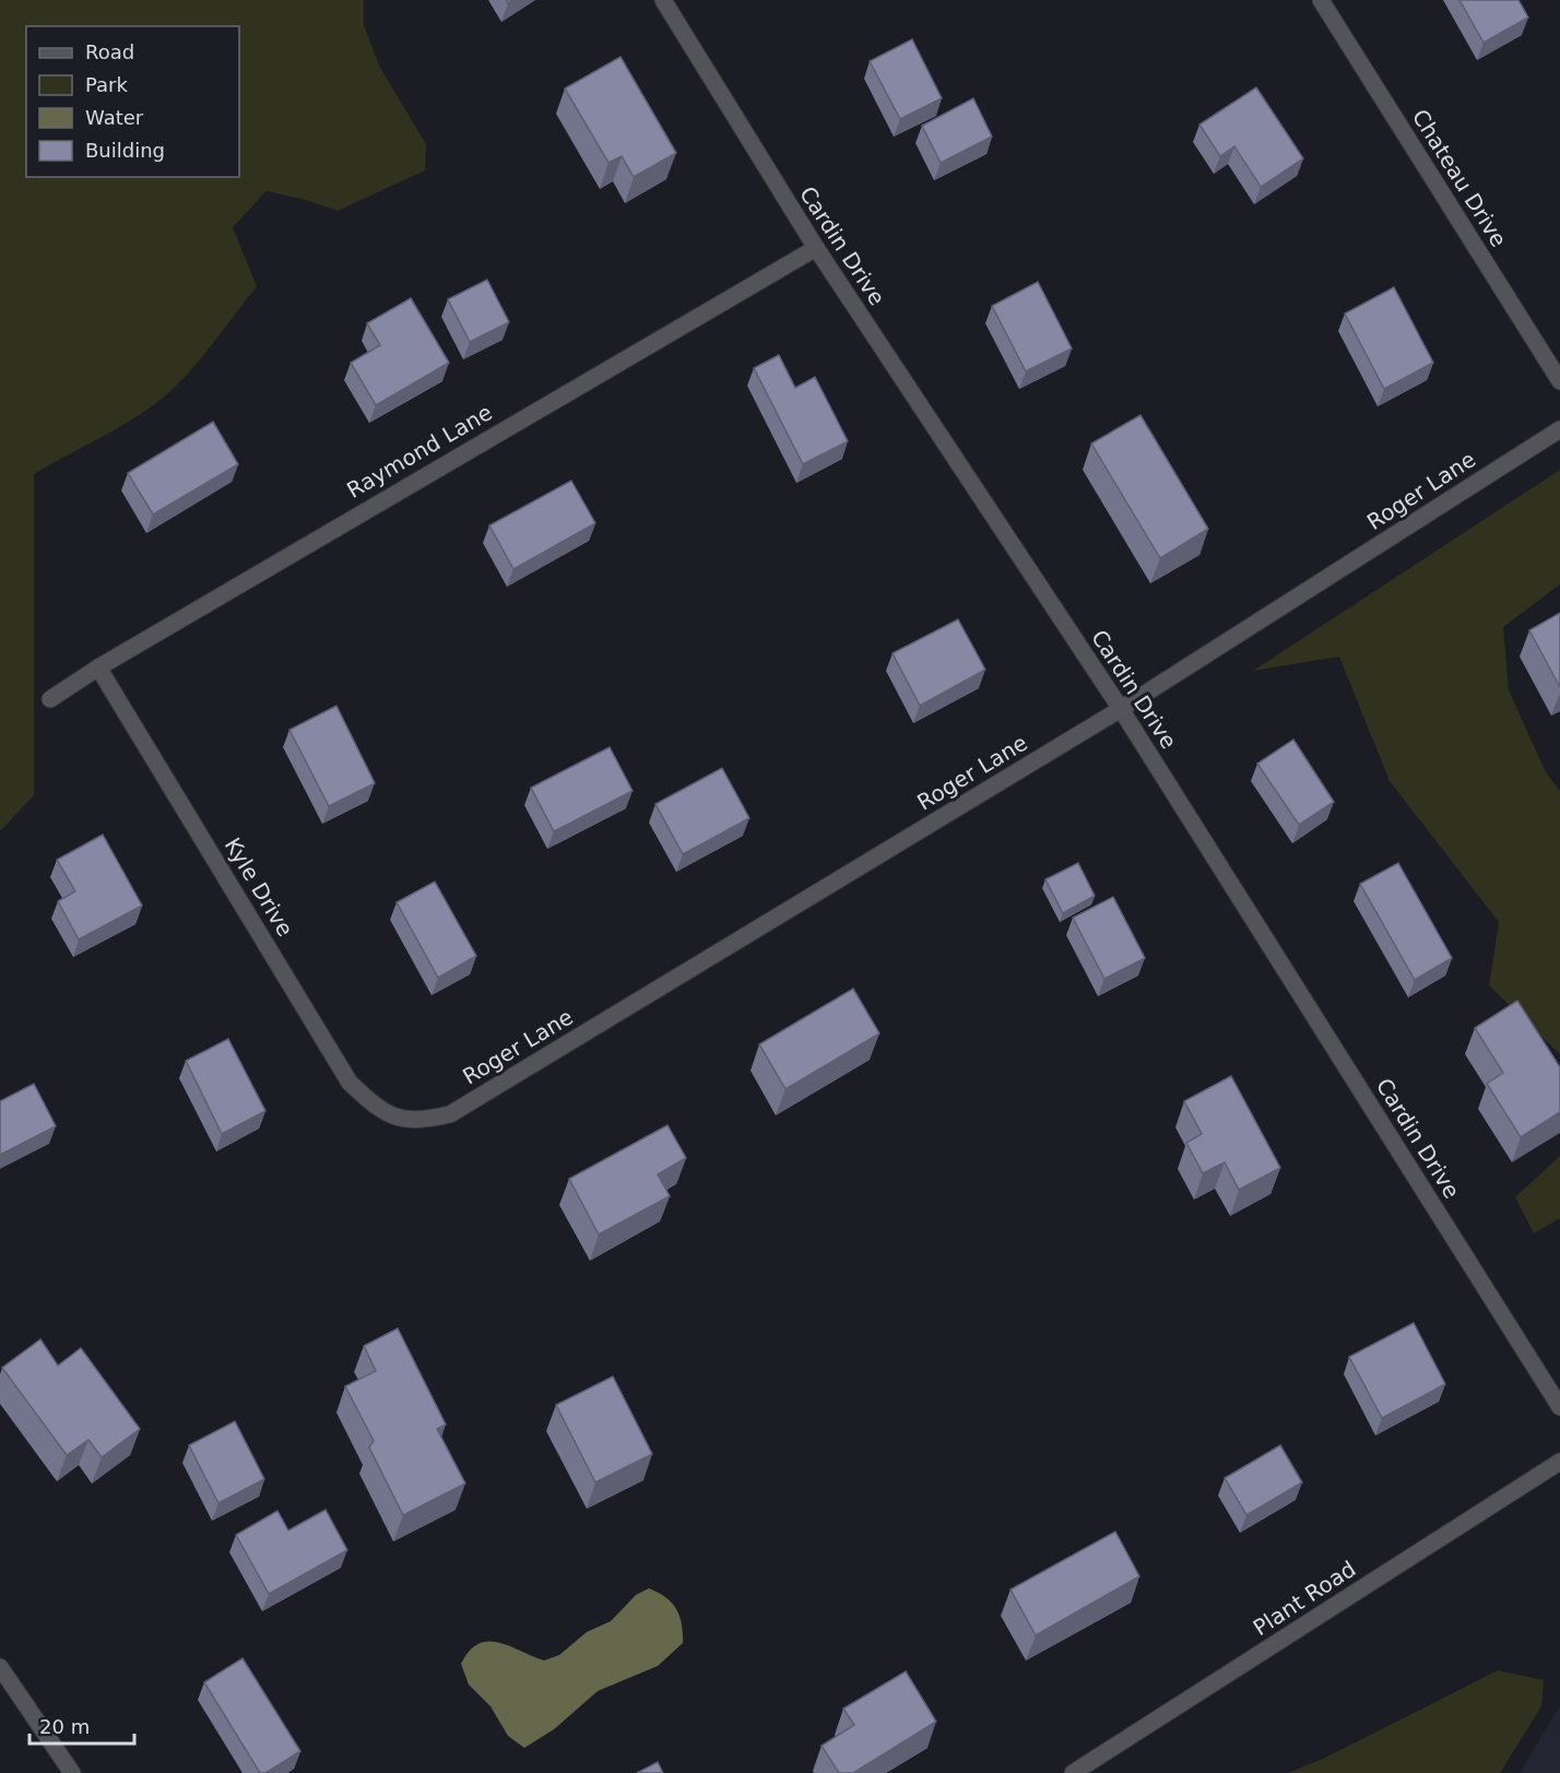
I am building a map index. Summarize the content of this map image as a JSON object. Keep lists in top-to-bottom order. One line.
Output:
{"streets":{"street":["Chateau Drive","Cardin Drive","Raymond Lane","Roger Lane","Kyle Drive","Plant Road"]},"crossings":[["Cardin Drive","Raymond Lane"],["Cardin Drive","Roger Lane"],["Raymond Lane","Kyle Drive"],["Roger Lane","Kyle Drive"]],"legend":["Road","Park","Water","Building"],"scale_bar":"20 m"}
